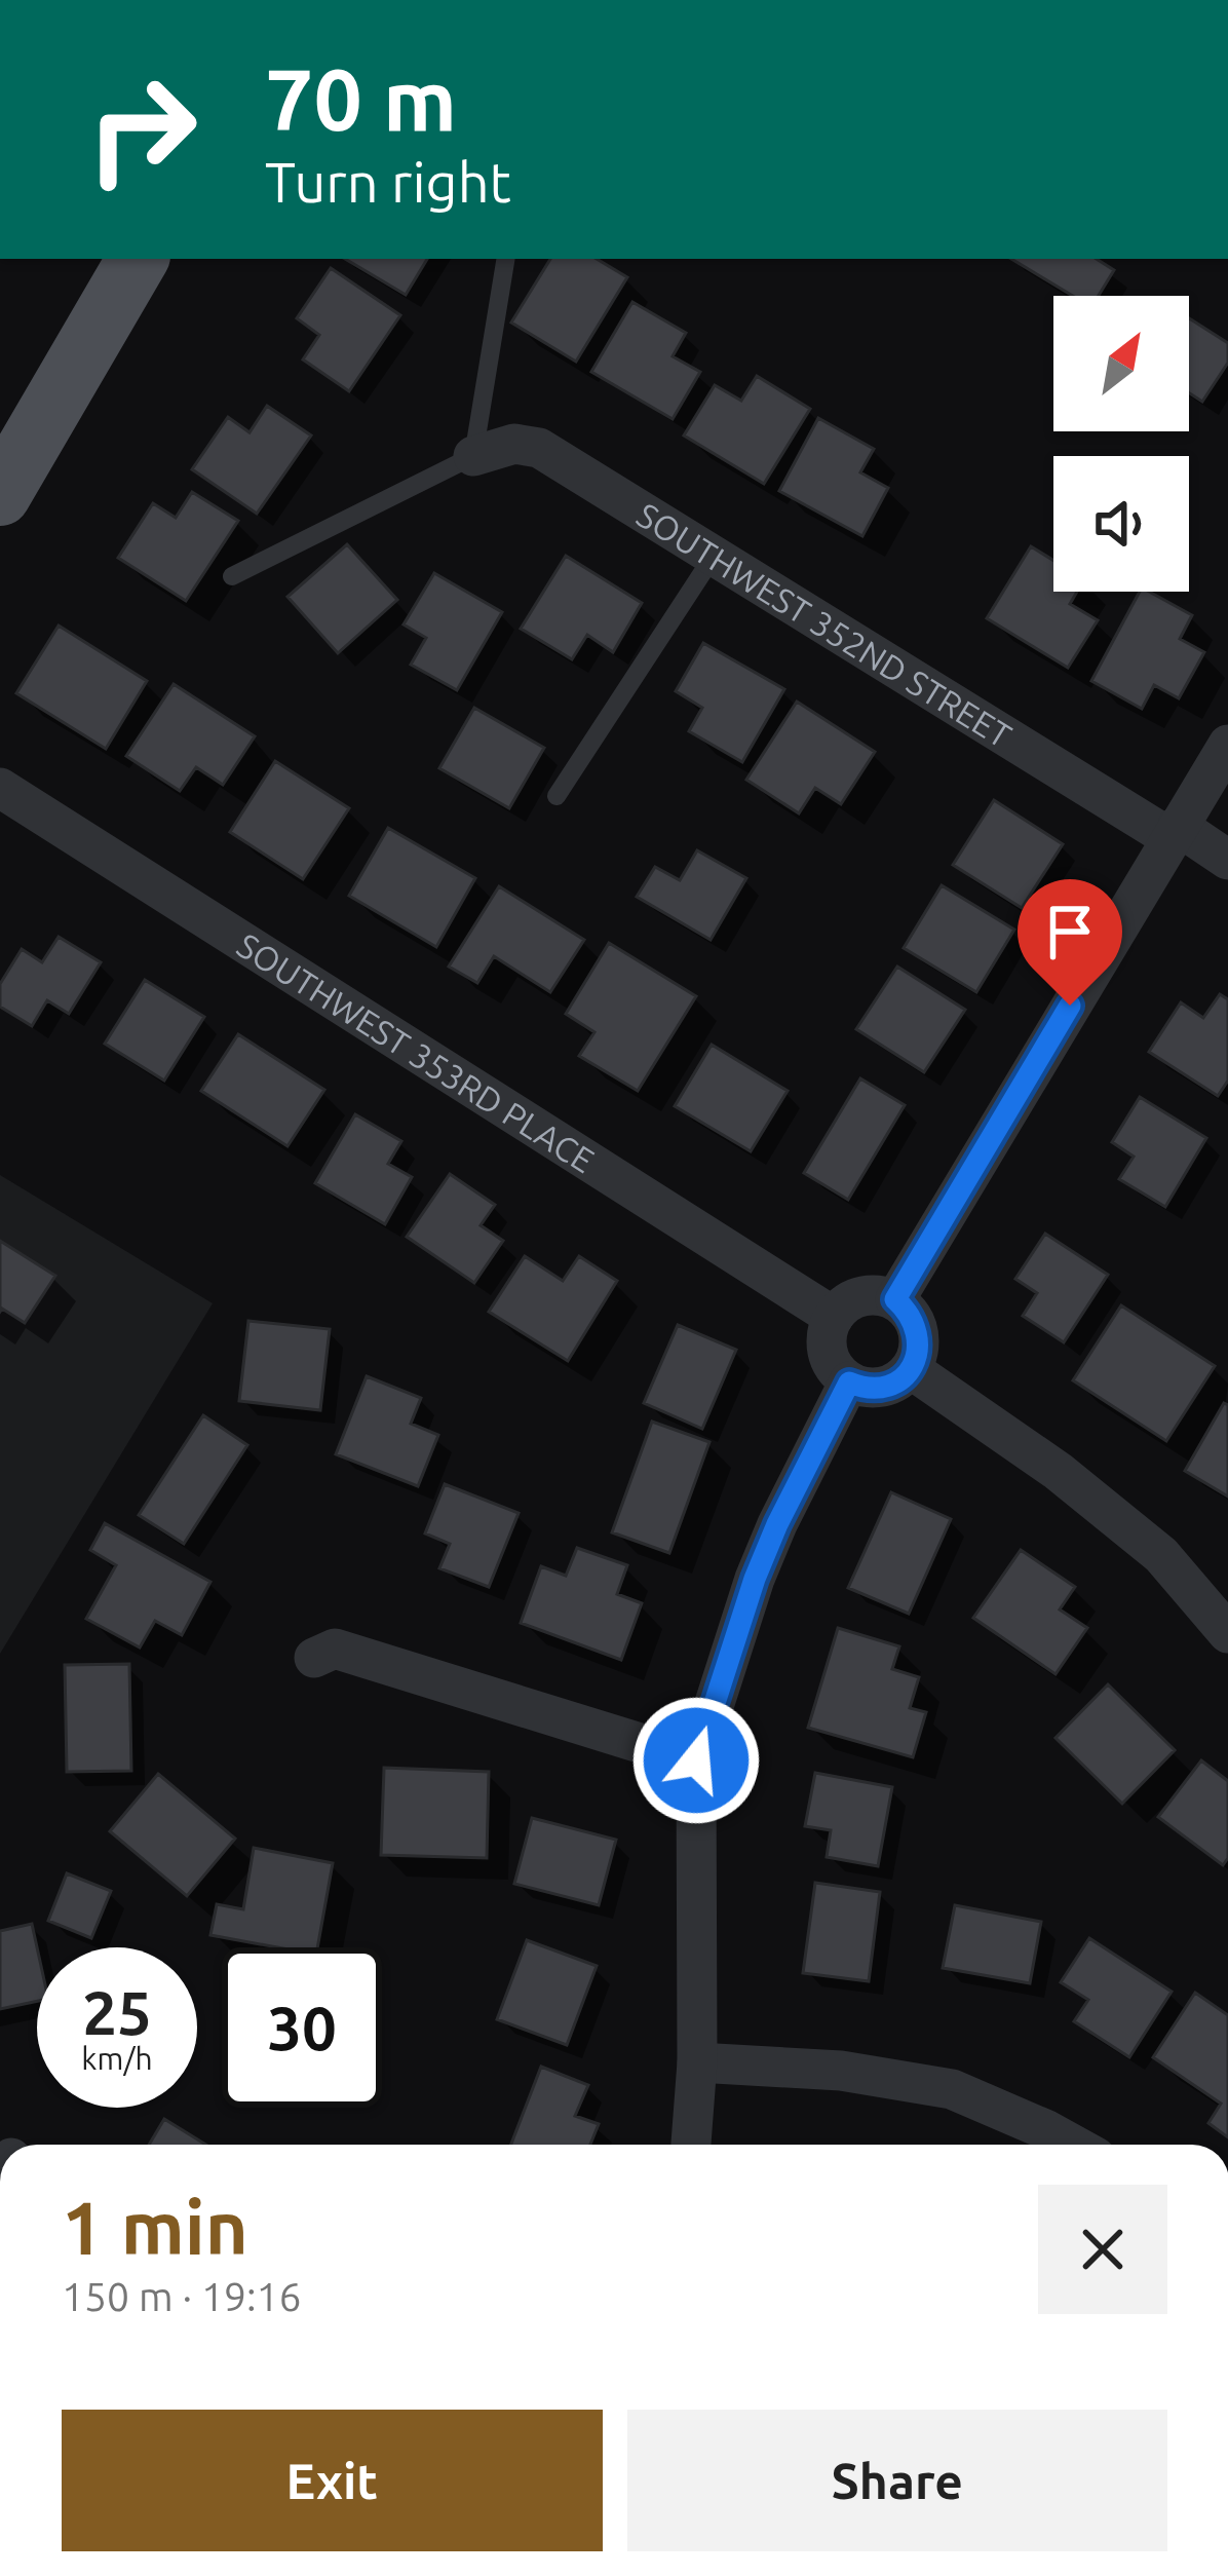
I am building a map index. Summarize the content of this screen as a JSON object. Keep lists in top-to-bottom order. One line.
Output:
{"streets":{"street":["SOUTHWEST 352ND STREET","SOUTHWEST 353RD PLACE"]},"north":"top right","page":{"turn":["70 m","Turn right"],"speed":"25 km/h","limit":"30","heading":["1 min","150 m · 19:16"],"buttons":["Exit","Share"]}}
